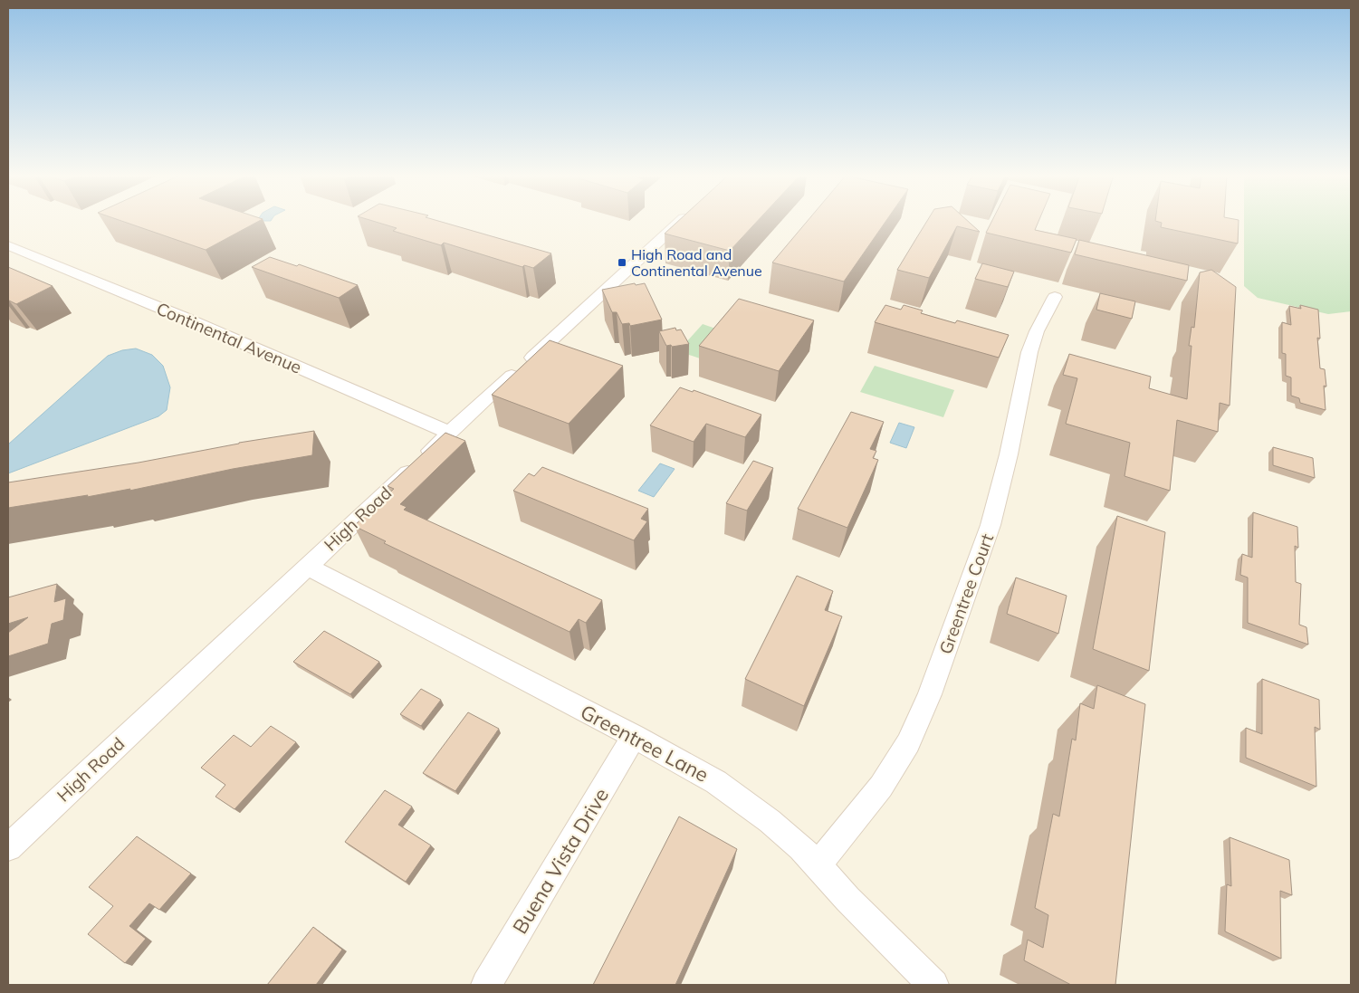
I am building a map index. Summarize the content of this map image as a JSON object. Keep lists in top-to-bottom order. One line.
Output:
{"streets":{"street":["Continental Avenue","High Road","Greentree Court","Greentree Lane","Buena Vista Drive"]},"crossings":[["Continental Avenue","High Road"],["High Road","Greentree Lane"],["Greentree Court","Greentree Lane"],["Greentree Lane","Buena Vista Drive"]],"places":{"transit":["High Road and Continental Avenue"]}}
